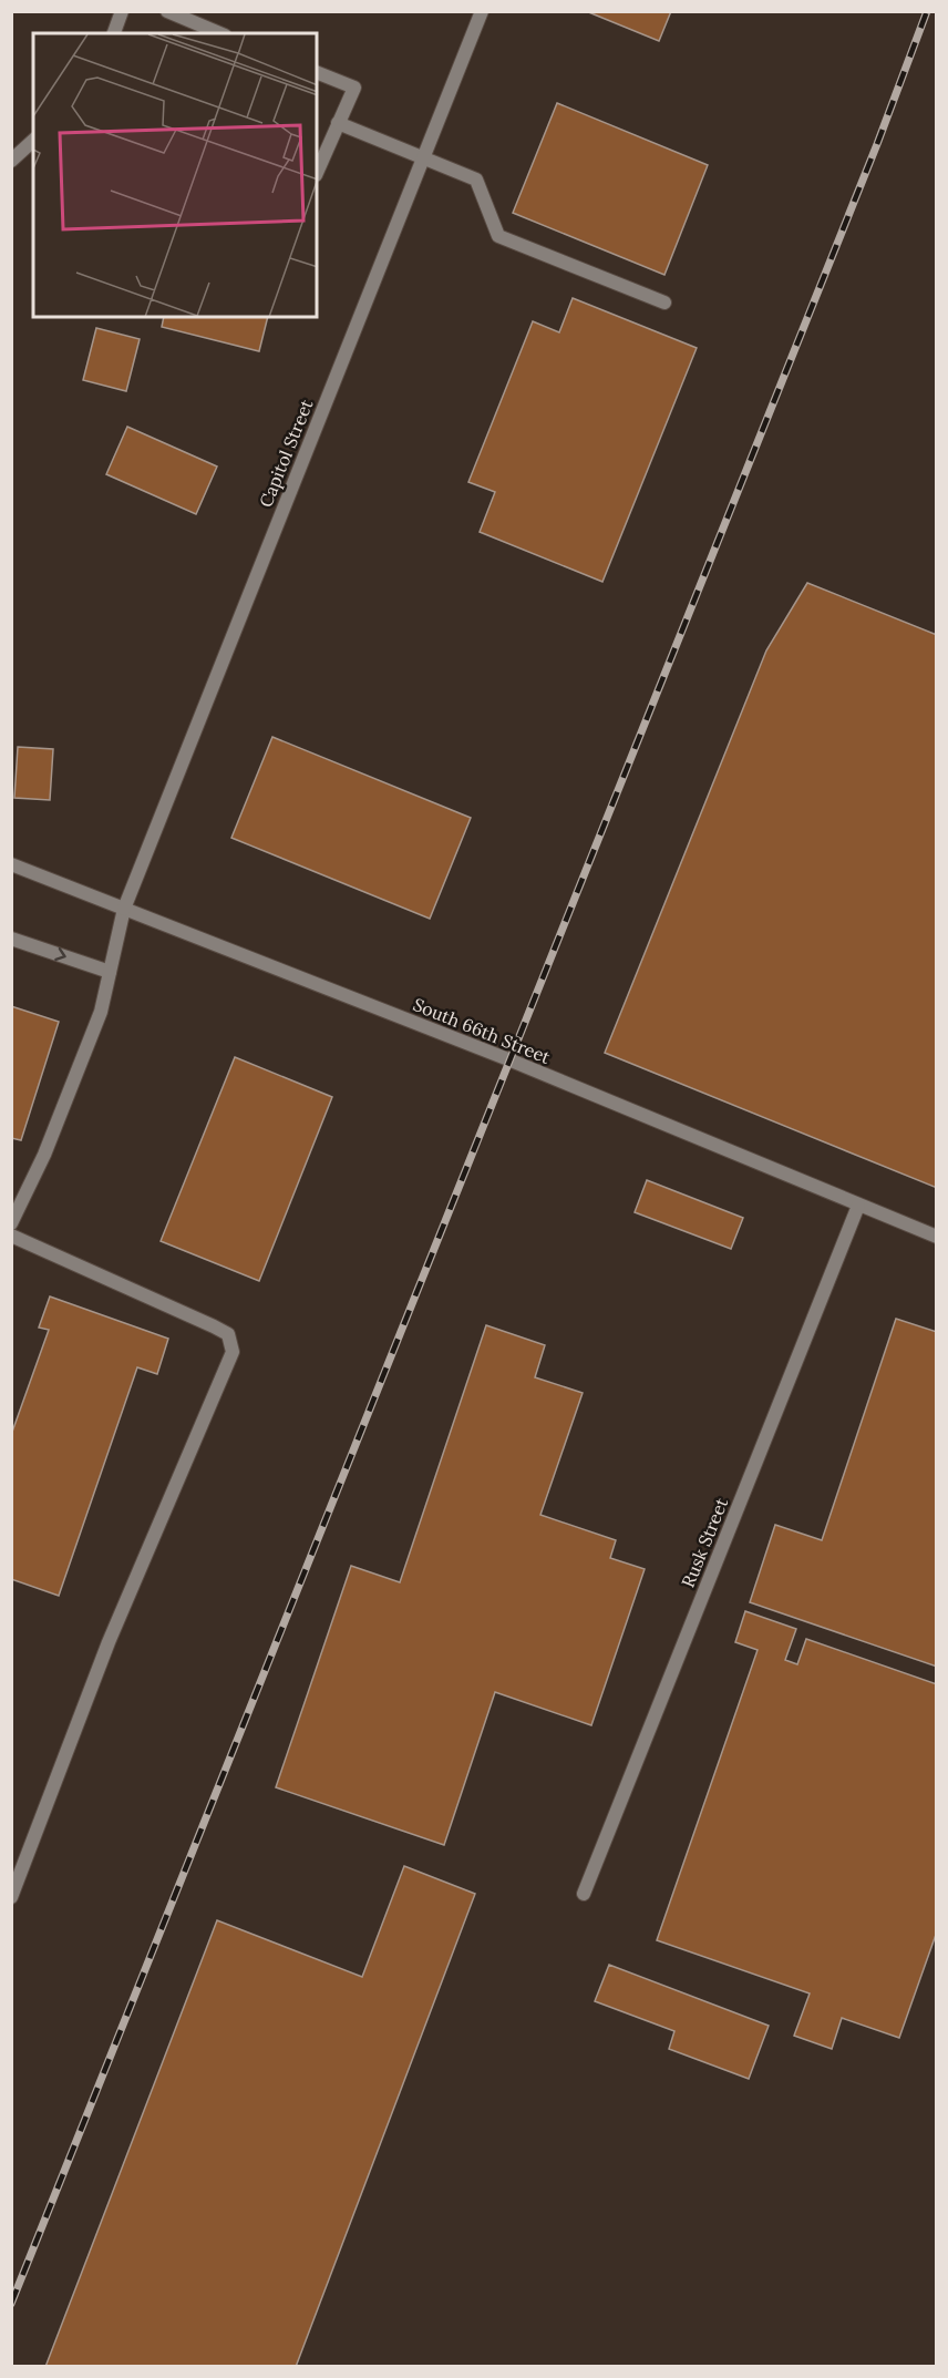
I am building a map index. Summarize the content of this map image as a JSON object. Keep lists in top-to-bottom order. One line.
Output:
{"streets":{"street":["Capitol Street","South 66th Street","Rusk Street"]},"crossings":[["Capitol Street","South 66th Street"],["South 66th Street","Rusk Street"]]}
